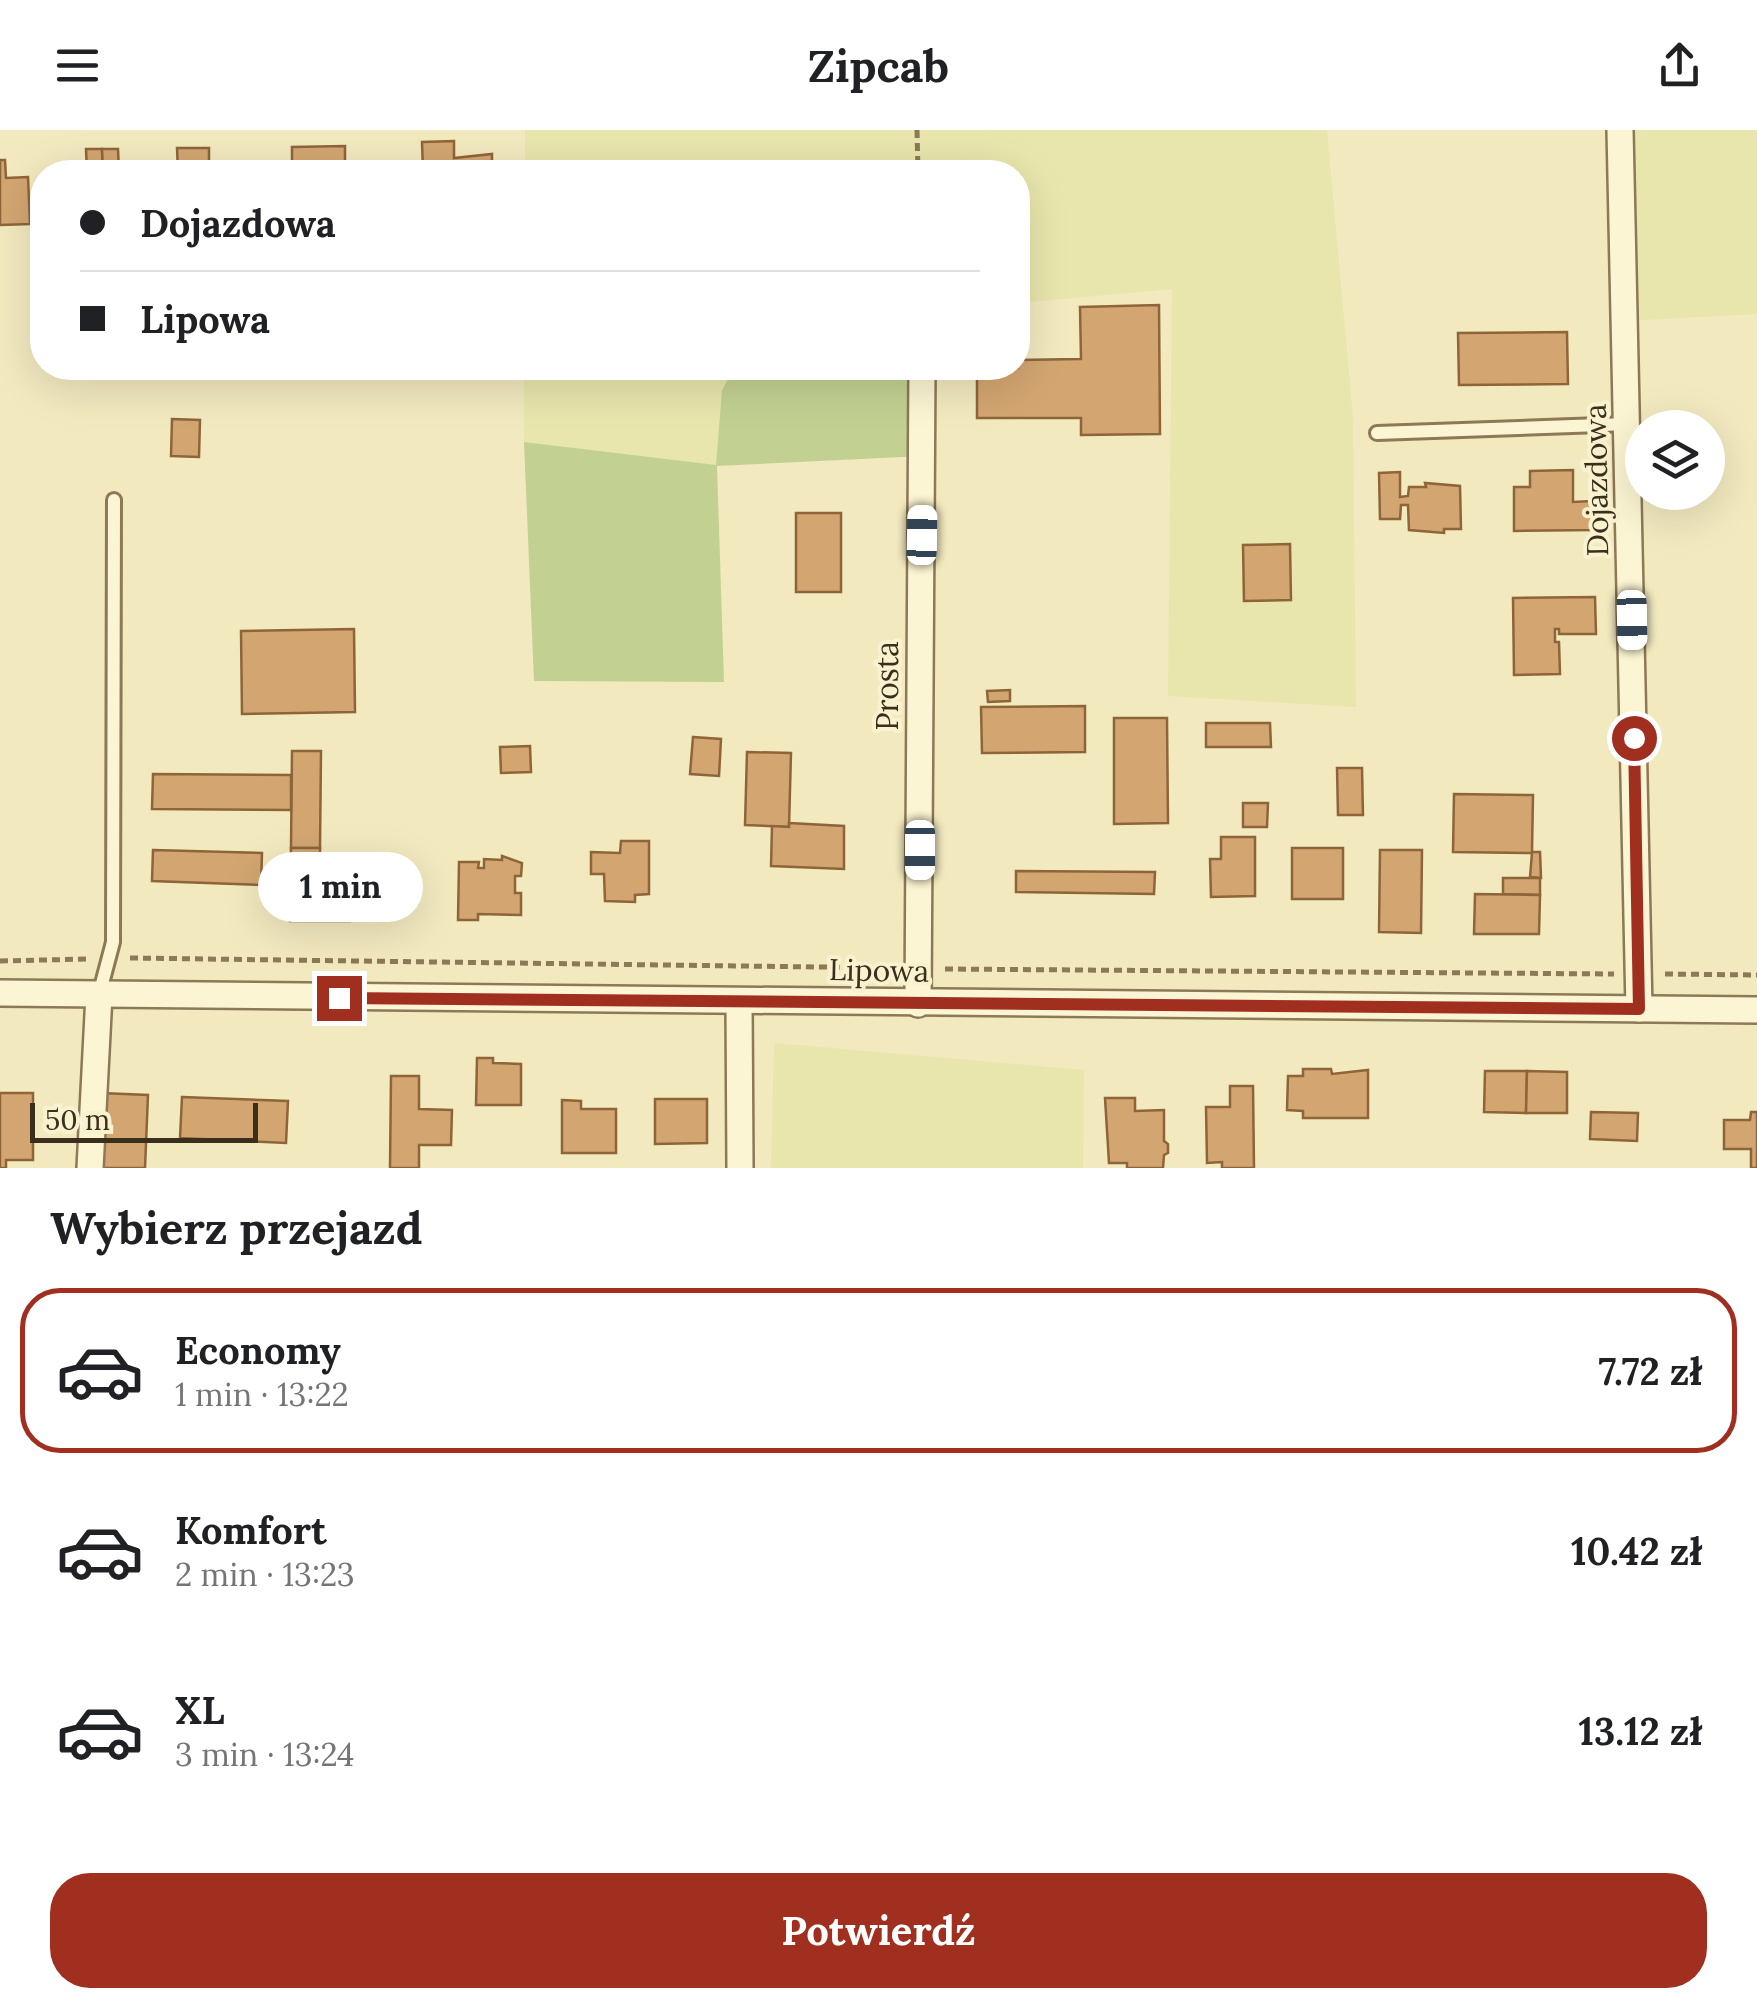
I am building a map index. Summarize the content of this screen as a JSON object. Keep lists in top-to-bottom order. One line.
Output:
{"streets":{"street":["Dojazdowa","Prosta","Lipowa"]},"crossings":[["Dojazdowa","Lipowa"],["Prosta","Lipowa"]],"scale_bar":"50 m","page":{"header":"Zipcab","banner":["Dojazdowa","Lipowa"],"bubble":"1 min","scale":"50 m","heading":"Wybierz przejazd","list":[{"name":"Economy","note":"1 min · 13:22","value":"7.72 zł"},{"name":"Komfort","note":"2 min · 13:23","value":"10.42 zł"},{"name":"XL","note":"3 min · 13:24","value":"13.12 zł"}],"buttons":"Potwierdź"}}
